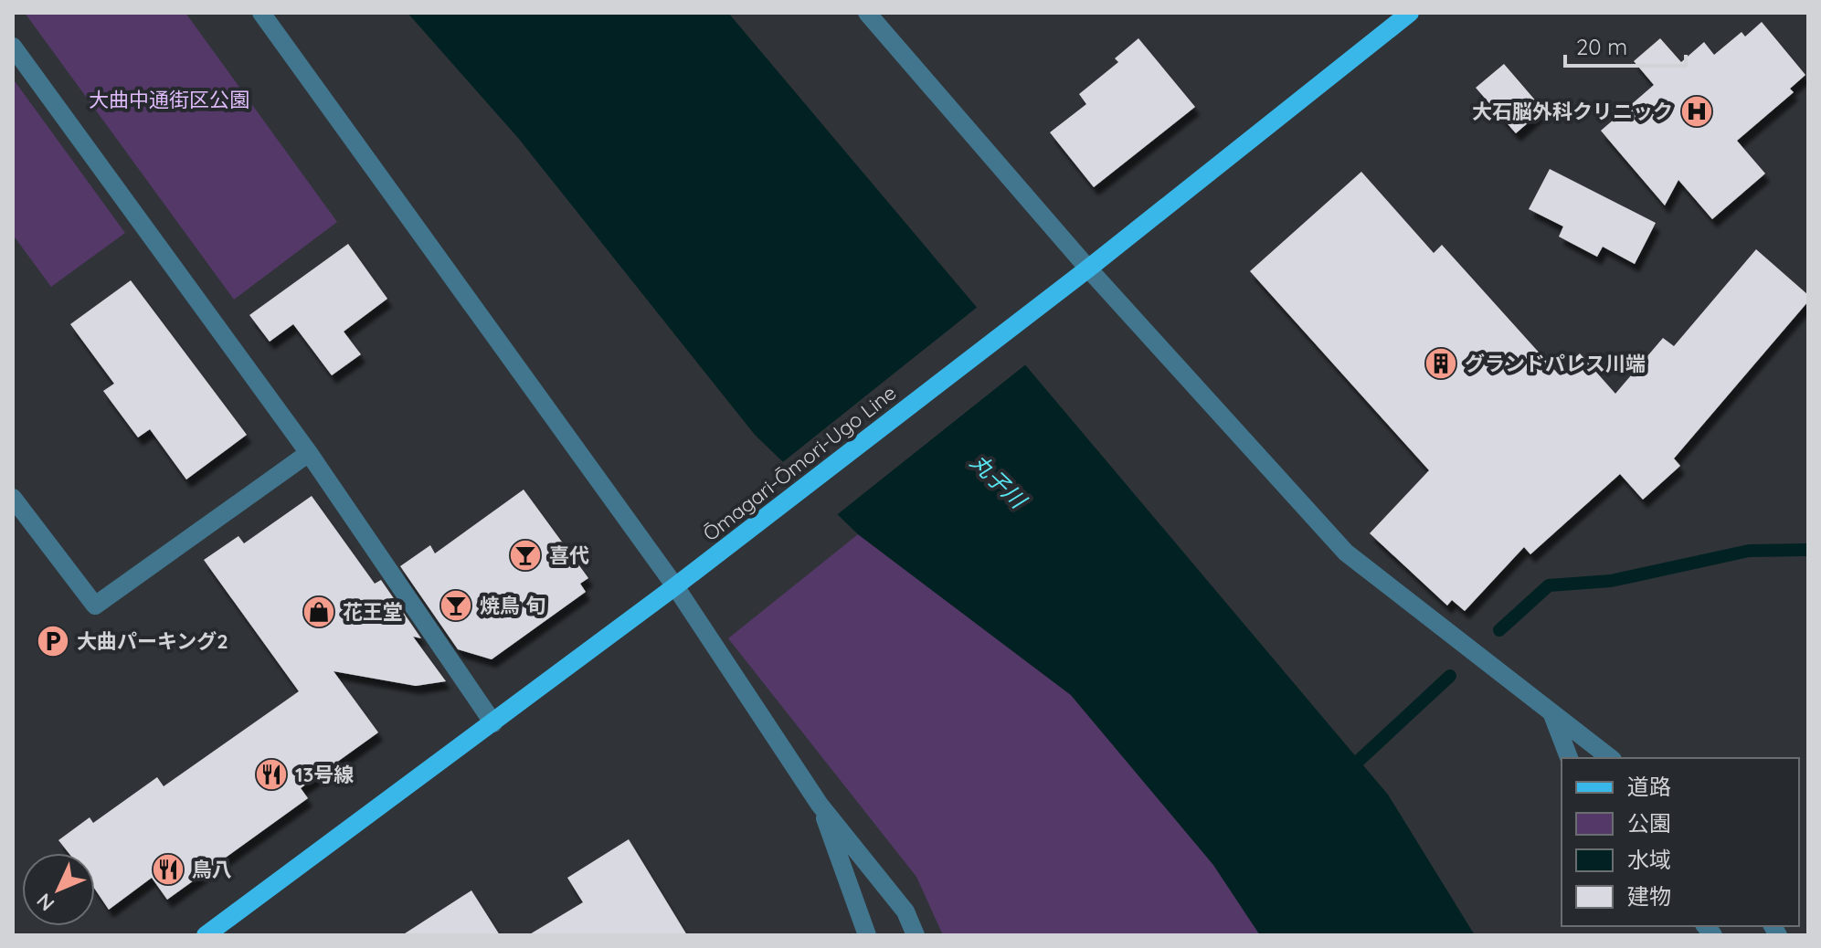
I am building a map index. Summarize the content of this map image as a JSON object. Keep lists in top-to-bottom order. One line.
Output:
{"streets":{"main road":["Ōmagari-Ōmori-Ugo Line"]},"water":["丸子川"],"parks":["大曲中通街区公園"],"places":{"hospital":["大石脳外科クリニック"],"building":["グランドパレス川端"],"bar":["喜代","焼鳥 旬"],"shop":["花王堂"],"parking":["大曲パーキング2"],"restaurant":["13号線","鳥八"]},"legend":["道路","公園","水域","建物"],"scale_bar":"20 m","north":"bottom left"}
